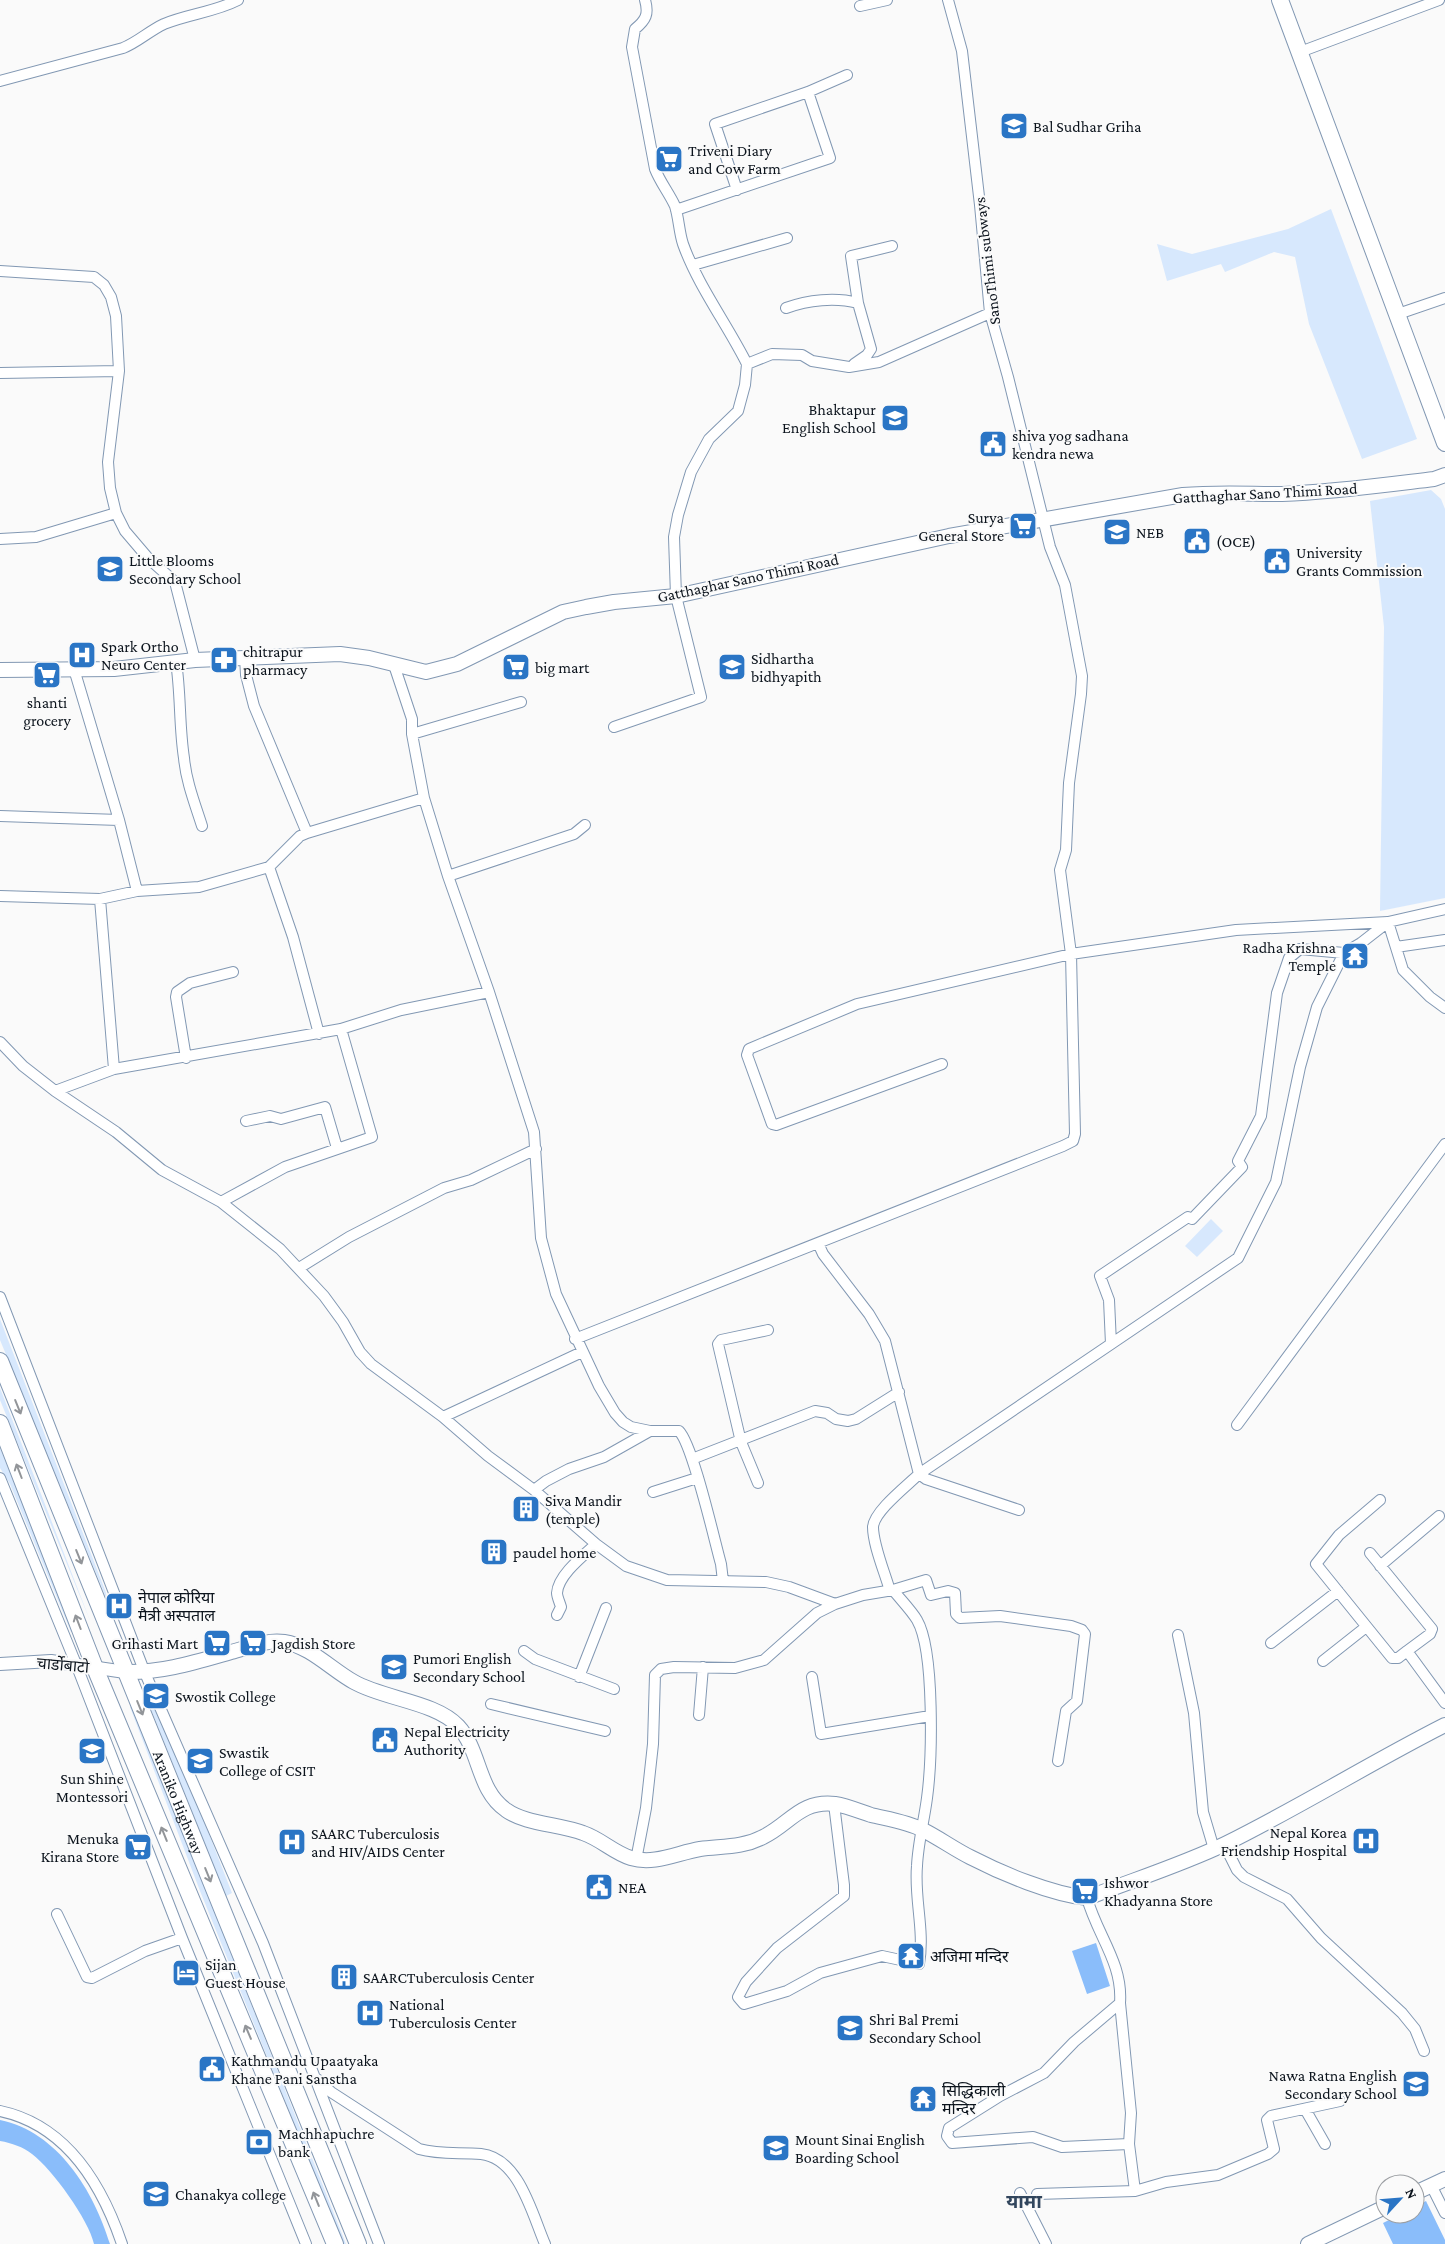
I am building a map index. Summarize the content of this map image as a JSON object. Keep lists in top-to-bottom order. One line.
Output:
{"streets":{"main road":["Gatthaghar Sano Thimi Road","Araniko Highway"],"street":["SanoThimi subways","चार्डोबाटो"]},"crossings":[["SanoThimi subways","Gatthaghar Sano Thimi Road"],["चार्डोबाटो","Araniko Highway"]],"districts":["यामा"],"places":{"school or university":["Bal Sudhar Griha","Bhaktapur English School","NEB","Little Blooms Secondary School","Sidhartha bidhyapith","Pumori English Secondary School","Swostik College","Sun Shine Montessori","Swastik College of CSIT","Shri Bal Premi Secondary School","Nawa Ratna English Secondary School","Mount Sinai English Boarding School","Chanakya college"],"supermarket":["Triveni Diary and Cow Farm","Surya General Store","big mart","shanti grocery","Grihasti Mart","Jagdish Store","Menuka Kirana Store","Ishwor Khadyanna Store"],"public building":["shiva yog sadhana kendra newa","(OCE)","University Grants Commission","Nepal Electricity Authority","NEA","Kathmandu Upaatyaka Khane Pani Sanstha"],"hospital":["Spark Ortho Neuro Center","नेपाल कोरिया मैत्री अस्पताल","Nepal Korea Friendship Hospital","SAARC Tuberculosis and HIV/AIDS Center","National Tuberculosis Center"],"pharmacy":["chitrapur pharmacy"],"temple":["Radha Krishna Temple","अजिमा मन्दिर","सिद्धिकाली मन्दिर"],"building":["Siva Mandir (temple)","paudel home","SAARCTuberculosis Center"],"hotel":["Sijan Guest House"],"bank":["Machhapuchre bank"]},"north":"top right"}
